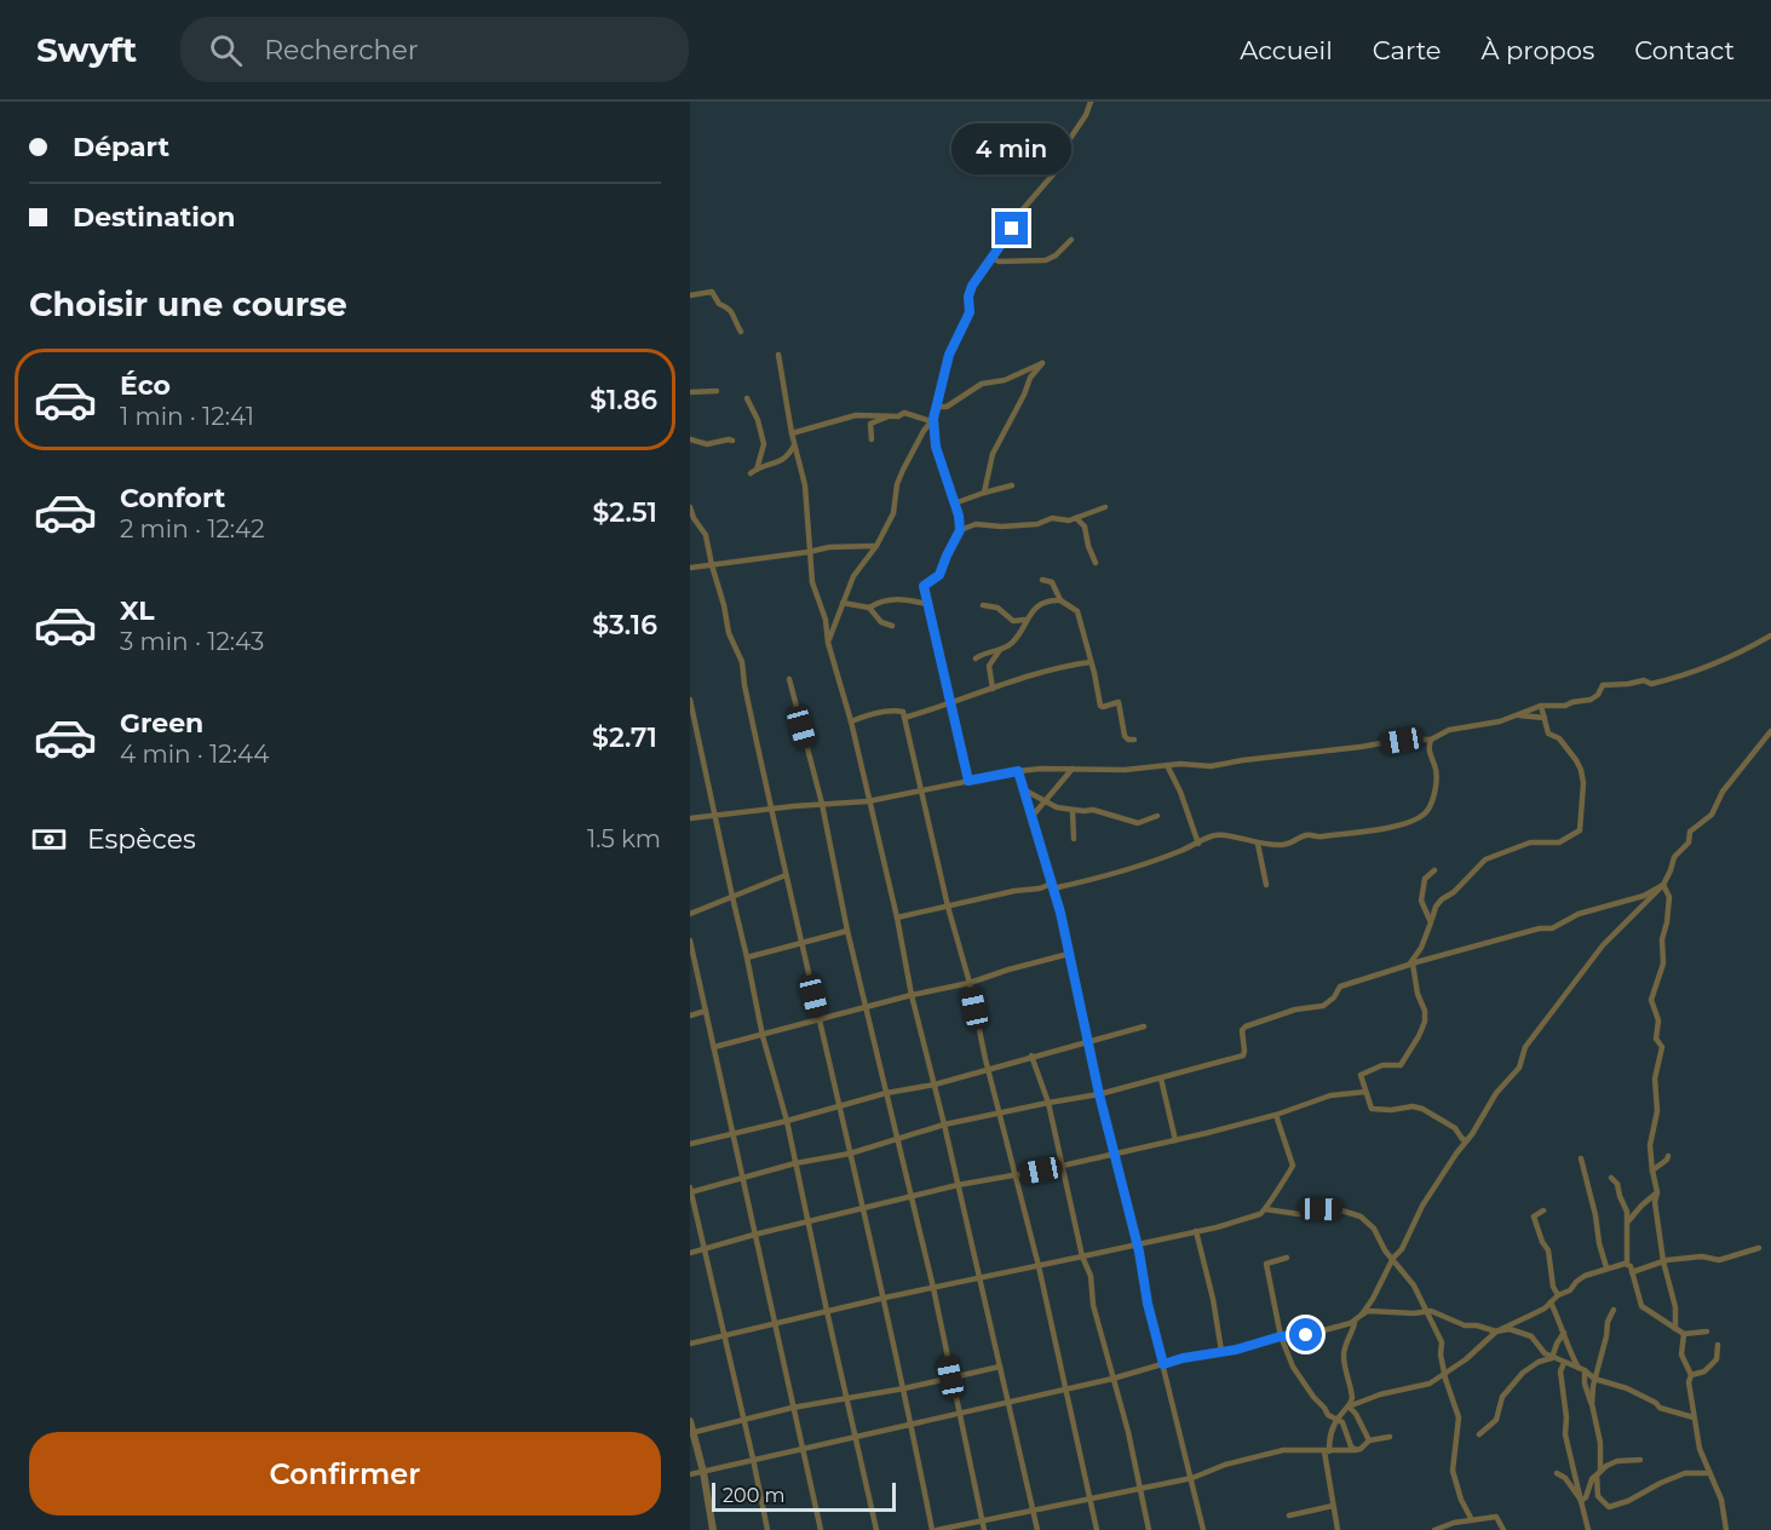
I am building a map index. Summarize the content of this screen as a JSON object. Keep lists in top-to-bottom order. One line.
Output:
{"scale_bar":"200 m","page":{"header":"Swyft","search":"Rechercher","nav":["Accueil","Carte","À propos","Contact"],"banner":["Départ","Destination"],"bubble":"4 min","heading":"Choisir une course","list":[{"name":"Éco","note":"1 min · 12:41","value":"$1.86"},{"name":"Confort","note":"2 min · 12:42","value":"$2.51"},{"name":"XL","note":"3 min · 12:43","value":"$3.16"},{"name":"Green","note":"4 min · 12:44","value":"$2.71"}],"pay":["Espèces","1.5 km"],"buttons":"Confirmer","scale":"200 m"}}
